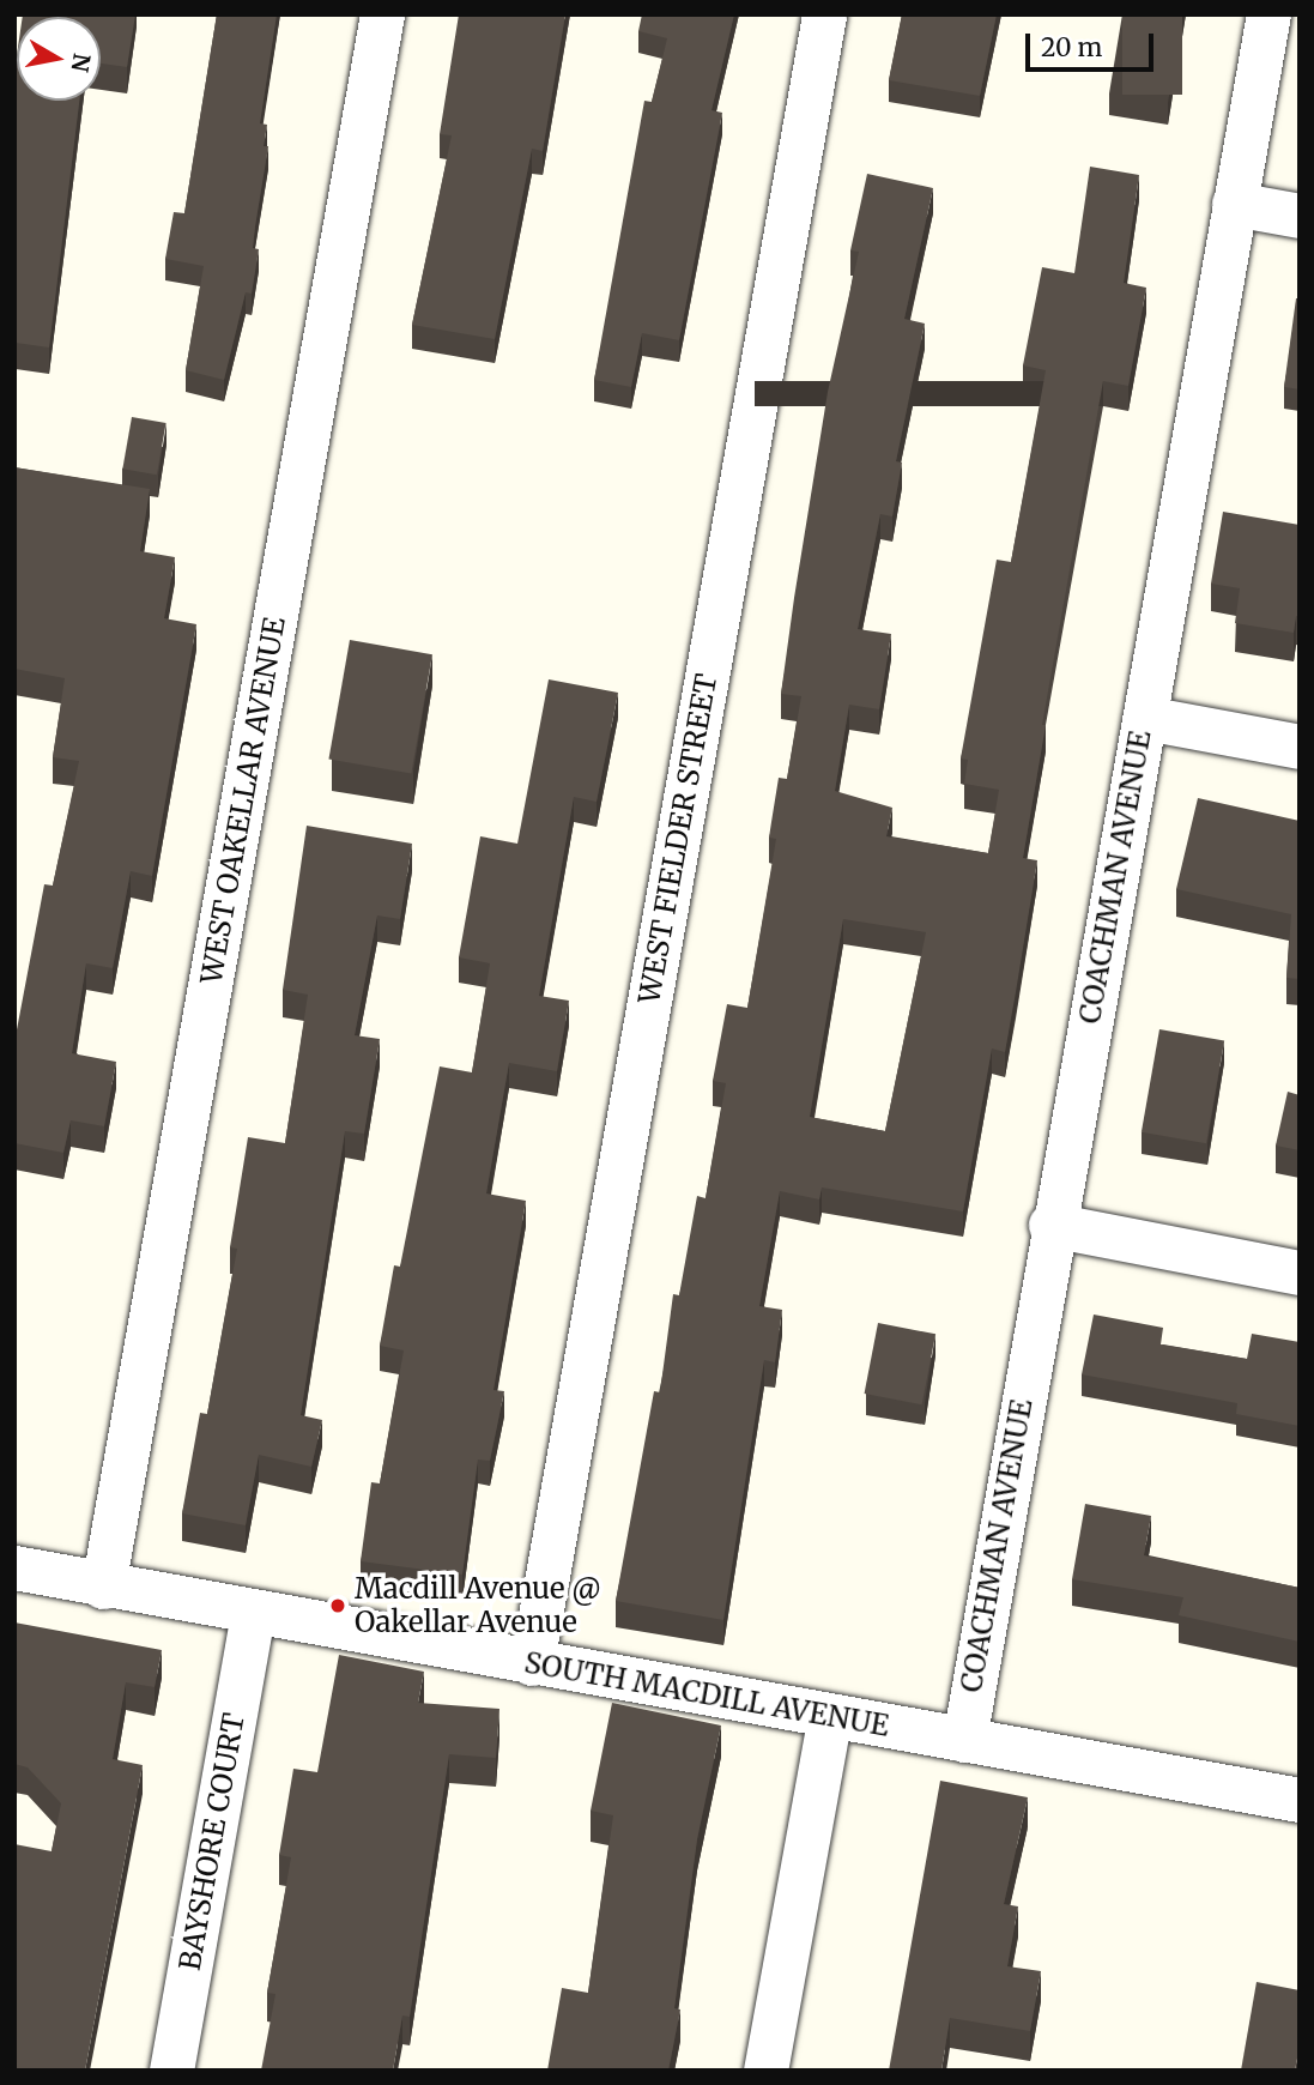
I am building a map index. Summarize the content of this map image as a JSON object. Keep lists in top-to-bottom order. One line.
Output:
{"streets":{"street":["WEST OAKELLAR AVENUE","WEST FIELDER STREET","COACHMAN AVENUE","SOUTH MACDILL AVENUE","BAYSHORE COURT"]},"crossings":[["WEST OAKELLAR AVENUE","SOUTH MACDILL AVENUE"],["WEST FIELDER STREET","SOUTH MACDILL AVENUE"],["COACHMAN AVENUE","SOUTH MACDILL AVENUE"],["SOUTH MACDILL AVENUE","BAYSHORE COURT"]],"places":["Macdill Avenue @ Oakellar Avenue"],"scale_bar":"20 m","north":"right"}
